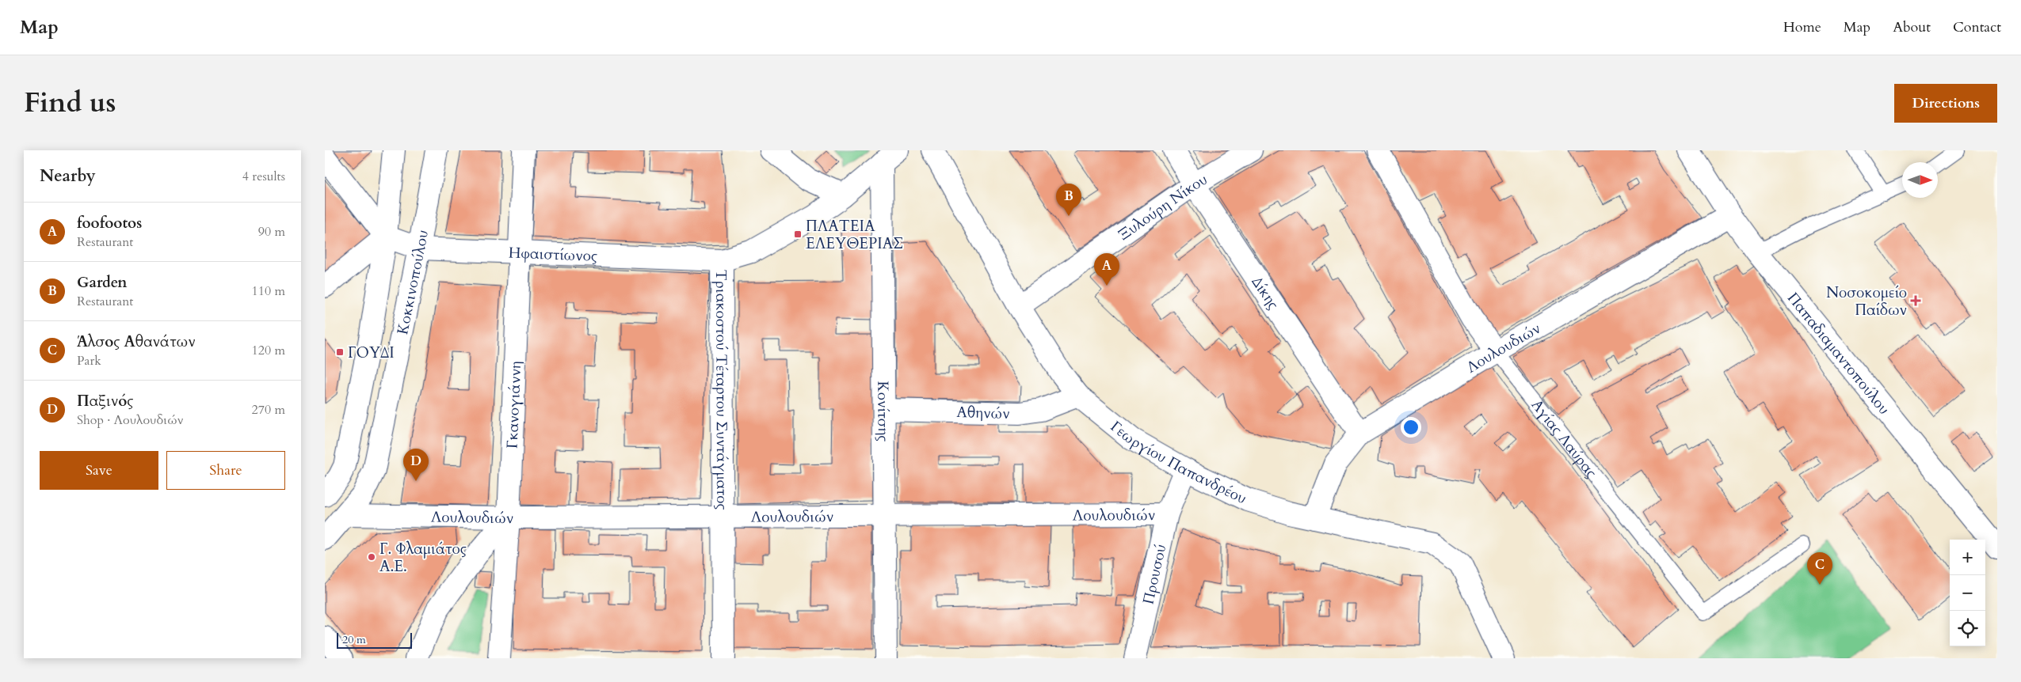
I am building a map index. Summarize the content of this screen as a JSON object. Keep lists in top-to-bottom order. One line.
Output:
{"streets":{"street":["Ξυλούρη Νίκου","Ηφαιστίωνος","Κοκκινοπούλου","Δίκης","Λουλουδιών","Παπαδιαμαντοπούλου","Τριακοστού Τέταρτου Συντάγματος","Γκανογιάννη","Κονίτσης","Αθηνών","Αγίας Λαύρας","Γεωργίου Παπανδρέου","Προυσού"]},"crossings":[["Ξυλούρη Νίκου","Δίκης"],["Ξυλούρη Νίκου","Γεωργίου Παπανδρέου"],["Ηφαιστίωνος","Κοκκινοπούλου"],["Ηφαιστίωνος","Τριακοστού Τέταρτου Συντάγματος"],["Ηφαιστίωνος","Γκανογιάννη"],["Κοκκινοπούλου","Λουλουδιών"],["Δίκης","Λουλουδιών"],["Λουλουδιών","Παπαδιαμαντοπούλου"],["Λουλουδιών","Τριακοστού Τέταρτου Συντάγματος"],["Λουλουδιών","Γκανογιάννη"],["Λουλουδιών","Κονίτσης"],["Λουλουδιών","Αγίας Λαύρας"],["Λουλουδιών","Γεωργίου Παπανδρέου"],["Λουλουδιών","Προυσού"],["Τριακοστού Τέταρτου Συντάγματος","Κονίτσης"],["Κονίτσης","Αθηνών"],["Αθηνών","Γεωργίου Παπανδρέου"],["Γεωργίου Παπανδρέου","Προυσού"]],"places":{"transit":["ΠΛΑΤΕΙΑ ΕΛΕΥΘΕΡΙΑΣ","ΓΟΥΔΙ"],"health":["Νοσοκομείο Παίδων"],"other":["Γ. Φλαμιάτος A.E."]},"scale_bar":"20 m","north":"right","page":{"header":"Map","nav":["Home","Map","About","Contact"],"title":"Find us","buttons":["Directions",["Save","Share"]],"heading":["Nearby","4 results"],"pins":["B","A","D","C"],"list":[{"mark":"A","name":"foofootos","note":"Restaurant","value":"90 m"},{"mark":"B","name":"Garden","note":"Restaurant","value":"110 m"},{"mark":"C","name":"Άλσος Αθανάτων","note":"Park","value":"120 m"},{"mark":"D","name":"Παξινός","note":"Shop · Λουλουδιών","value":"270 m"}],"map_buttons":["+","−"],"scale":"20 m"}}
